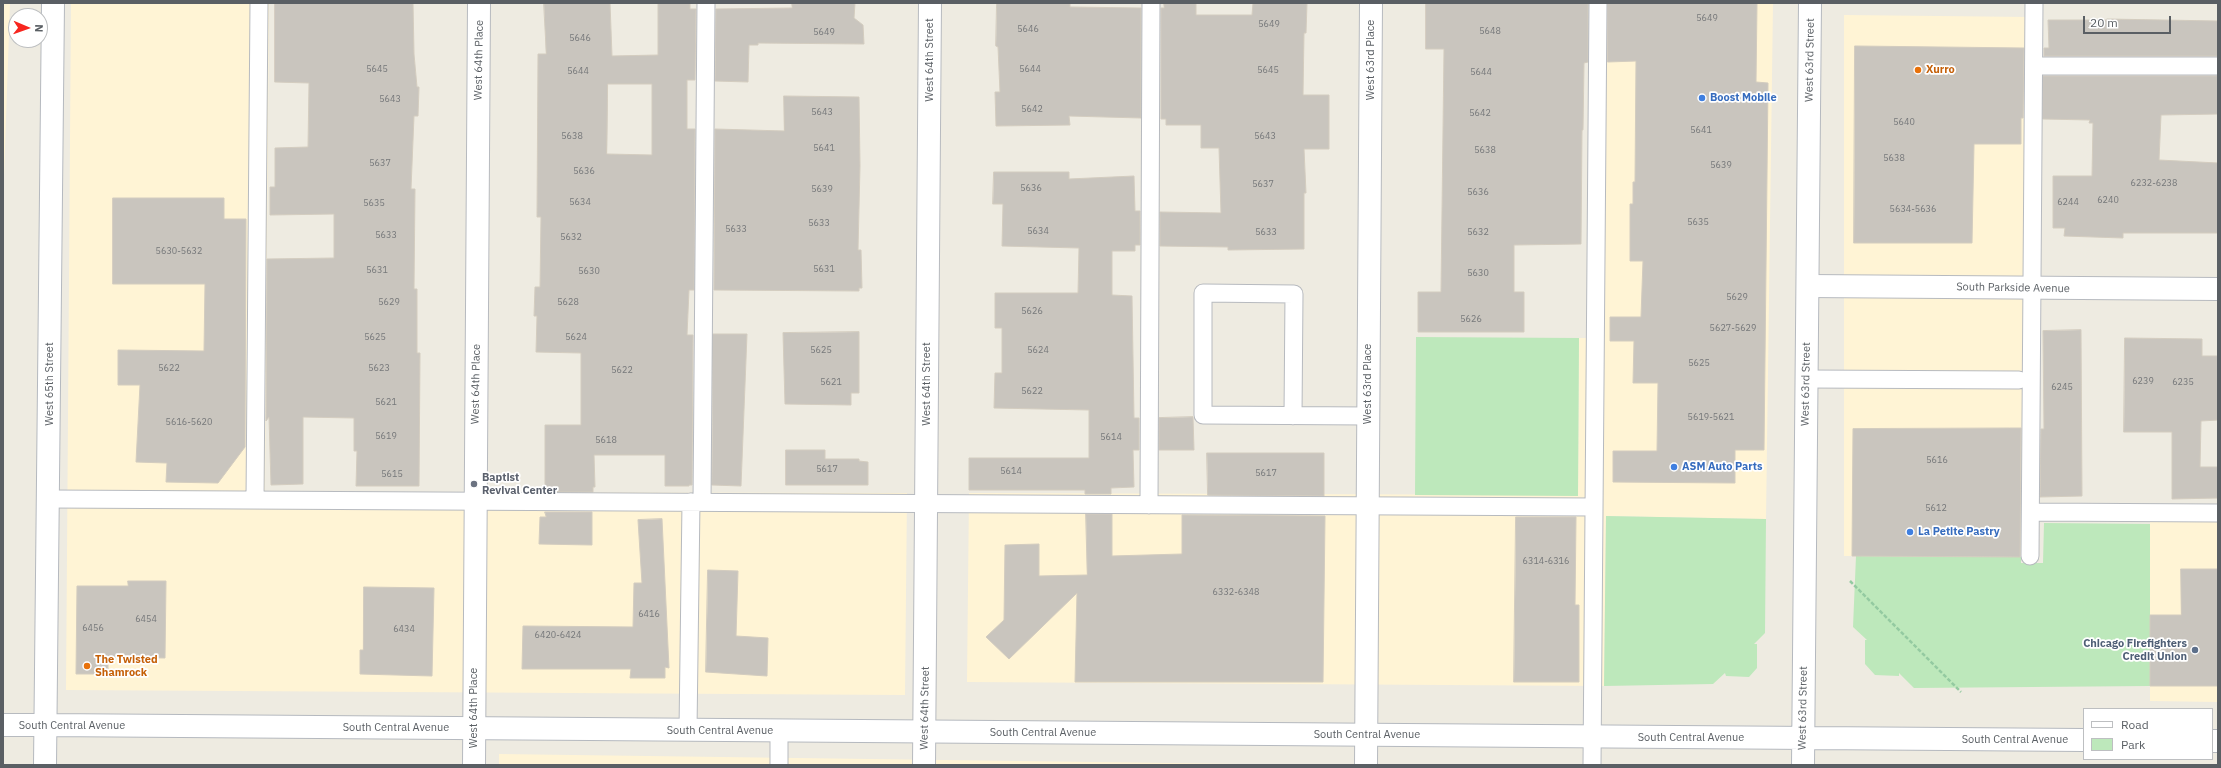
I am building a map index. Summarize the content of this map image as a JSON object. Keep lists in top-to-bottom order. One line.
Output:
{"streets":{"street":["West 64th Place","West 64th Street","West 63rd Place","West 63rd Street","South Parkside Avenue","West 65th Street","South Central Avenue"]},"crossings":[["West 64th Place","South Central Avenue"],["West 64th Street","South Central Avenue"],["West 63rd Place","South Central Avenue"],["West 63rd Street","South Parkside Avenue"],["West 63rd Street","South Central Avenue"],["West 65th Street","South Central Avenue"]],"places":["Xurro","Boost Mobile","ASM Auto Parts","Baptist Revival Center","La Petite Pastry","Chicago Firefighters Credit Union","The Twisted Shamrock"],"house_numbers":["5649","5649","5646","5648","5649","5646","5645","5644","5645","5644","5644","5643","5642","5643","5642","5640","5641","5638","5643","5641","5638","5638","5637","5639","5636","6232-6238","5637","5636","5639","5636","6240","5634","6244","5635","5634-5636","5635","5633","5633","5634","5633","5632","5633","5632","5630-5632","5631","5631","5630","5630","5629","5629","5628","5626","5626","5627-5629","5625","5624","5625","5624","5625","5622","5623","5622","6239","5621","6235","6245","5622","5621","5619-5621","5616-5620","5619","5614","5618","5616","5617","5614","5617","5615","5612","6314-6316","6332-6348","6416","6454","6456","6434","6420-6424"],"legend":["Road","Park"],"scale_bar":"20 m","north":"right"}
